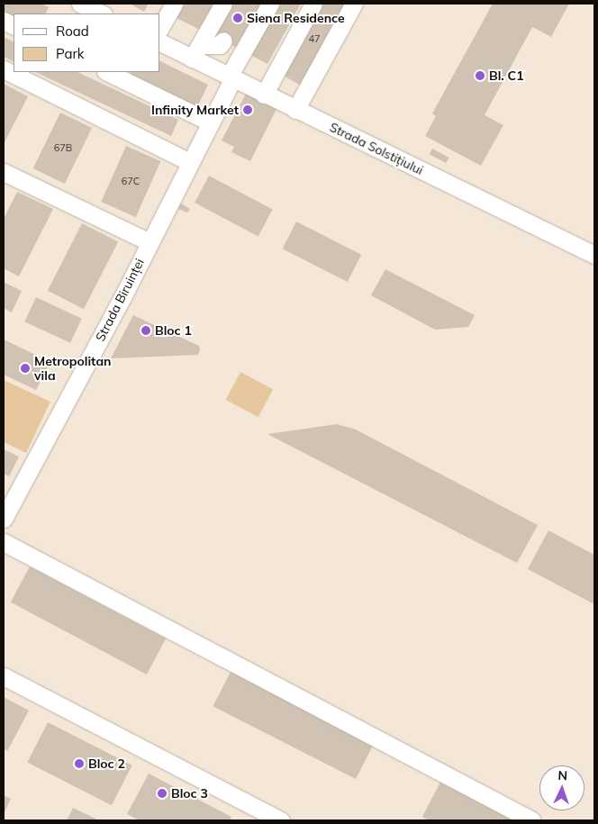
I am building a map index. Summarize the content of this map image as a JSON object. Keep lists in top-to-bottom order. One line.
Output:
{"streets":{"street":["Strada Solstițiului","Strada Biruinței"]},"crossings":[["Strada Solstițiului","Strada Biruinței"]],"places":["Siena Residence","Bl. C1","Infinity Market","Bloc 1","Metropolitan vila","Bloc 2","Bloc 3"],"house_numbers":["47","67B","67C"],"legend":["Road","Park"],"north":"top"}
